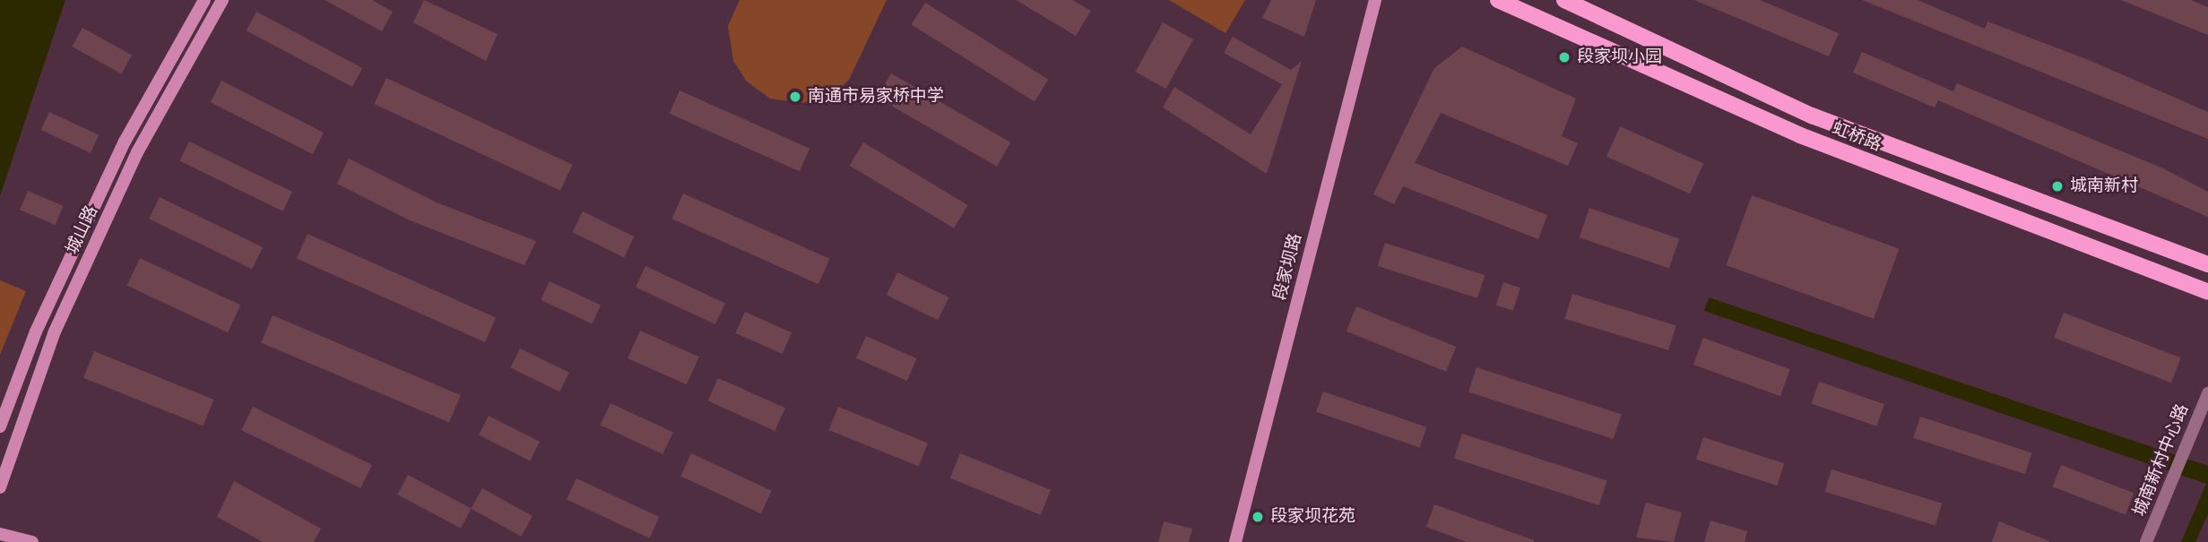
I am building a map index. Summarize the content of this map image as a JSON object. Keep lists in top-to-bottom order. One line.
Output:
{"streets":{"main road":["虹桥路","城山路","段家坝路"],"street":["城南新村中心路"]},"places":["段家坝小园","南通市易家桥中学","城南新村","段家坝花苑"]}
